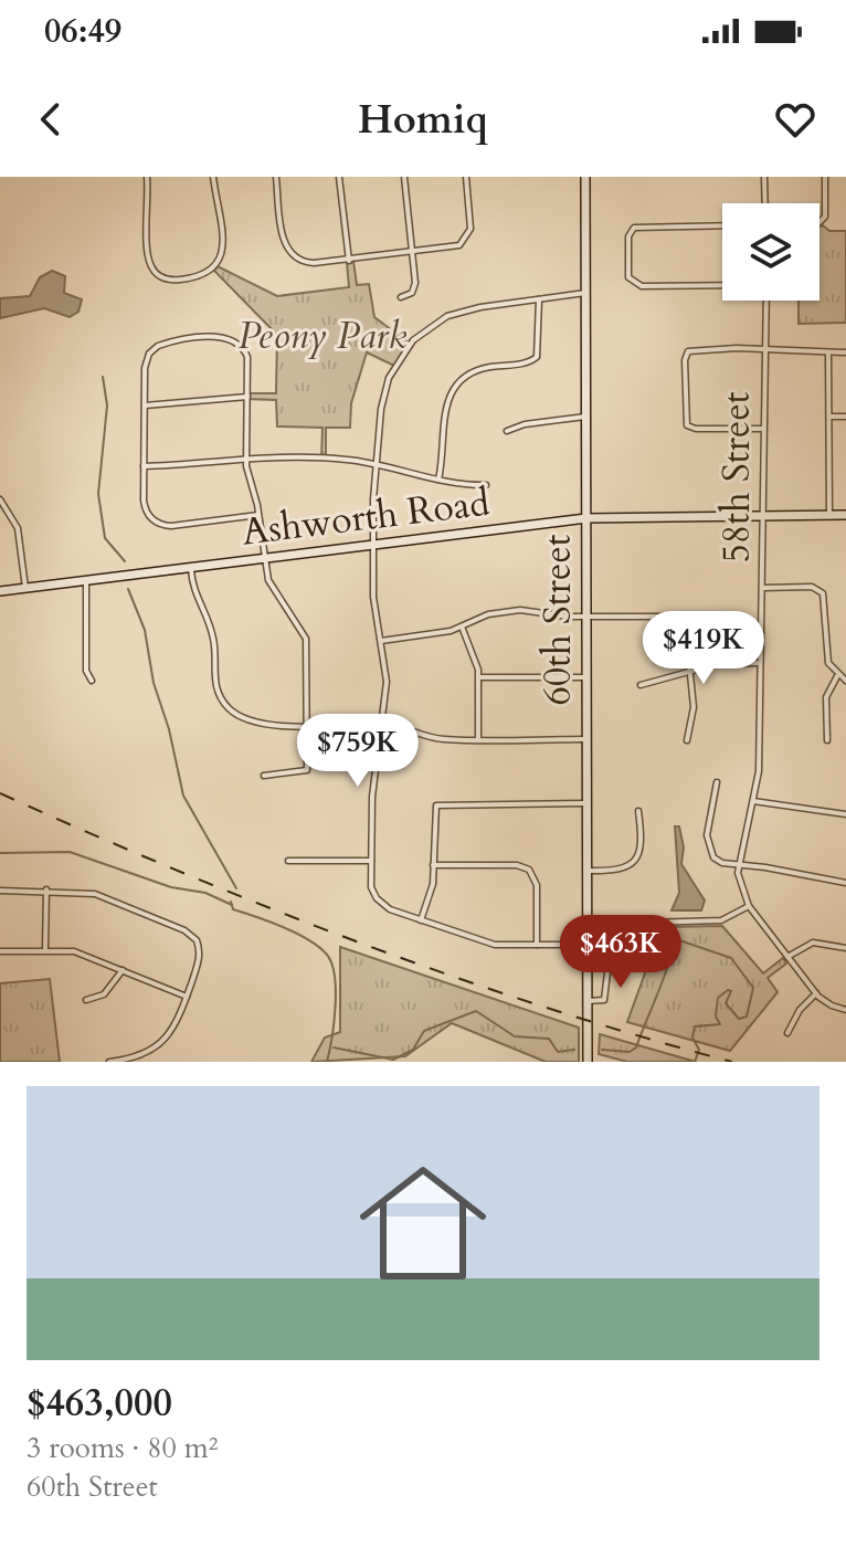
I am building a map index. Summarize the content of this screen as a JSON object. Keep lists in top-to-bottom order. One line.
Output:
{"streets":{"main road":["Ashworth Road","60th Street"],"street":["58th Street"]},"crossings":[["58th Street","Ashworth Road"],["Ashworth Road","60th Street"]],"parks":["Peony Park"],"page":{"status":"06:49","header":"Homiq","price":["$419K","$759K","$463K"],"list":[{"name":"$463,000","note":"3 rooms · 80 m² · 60th Street"}]}}
